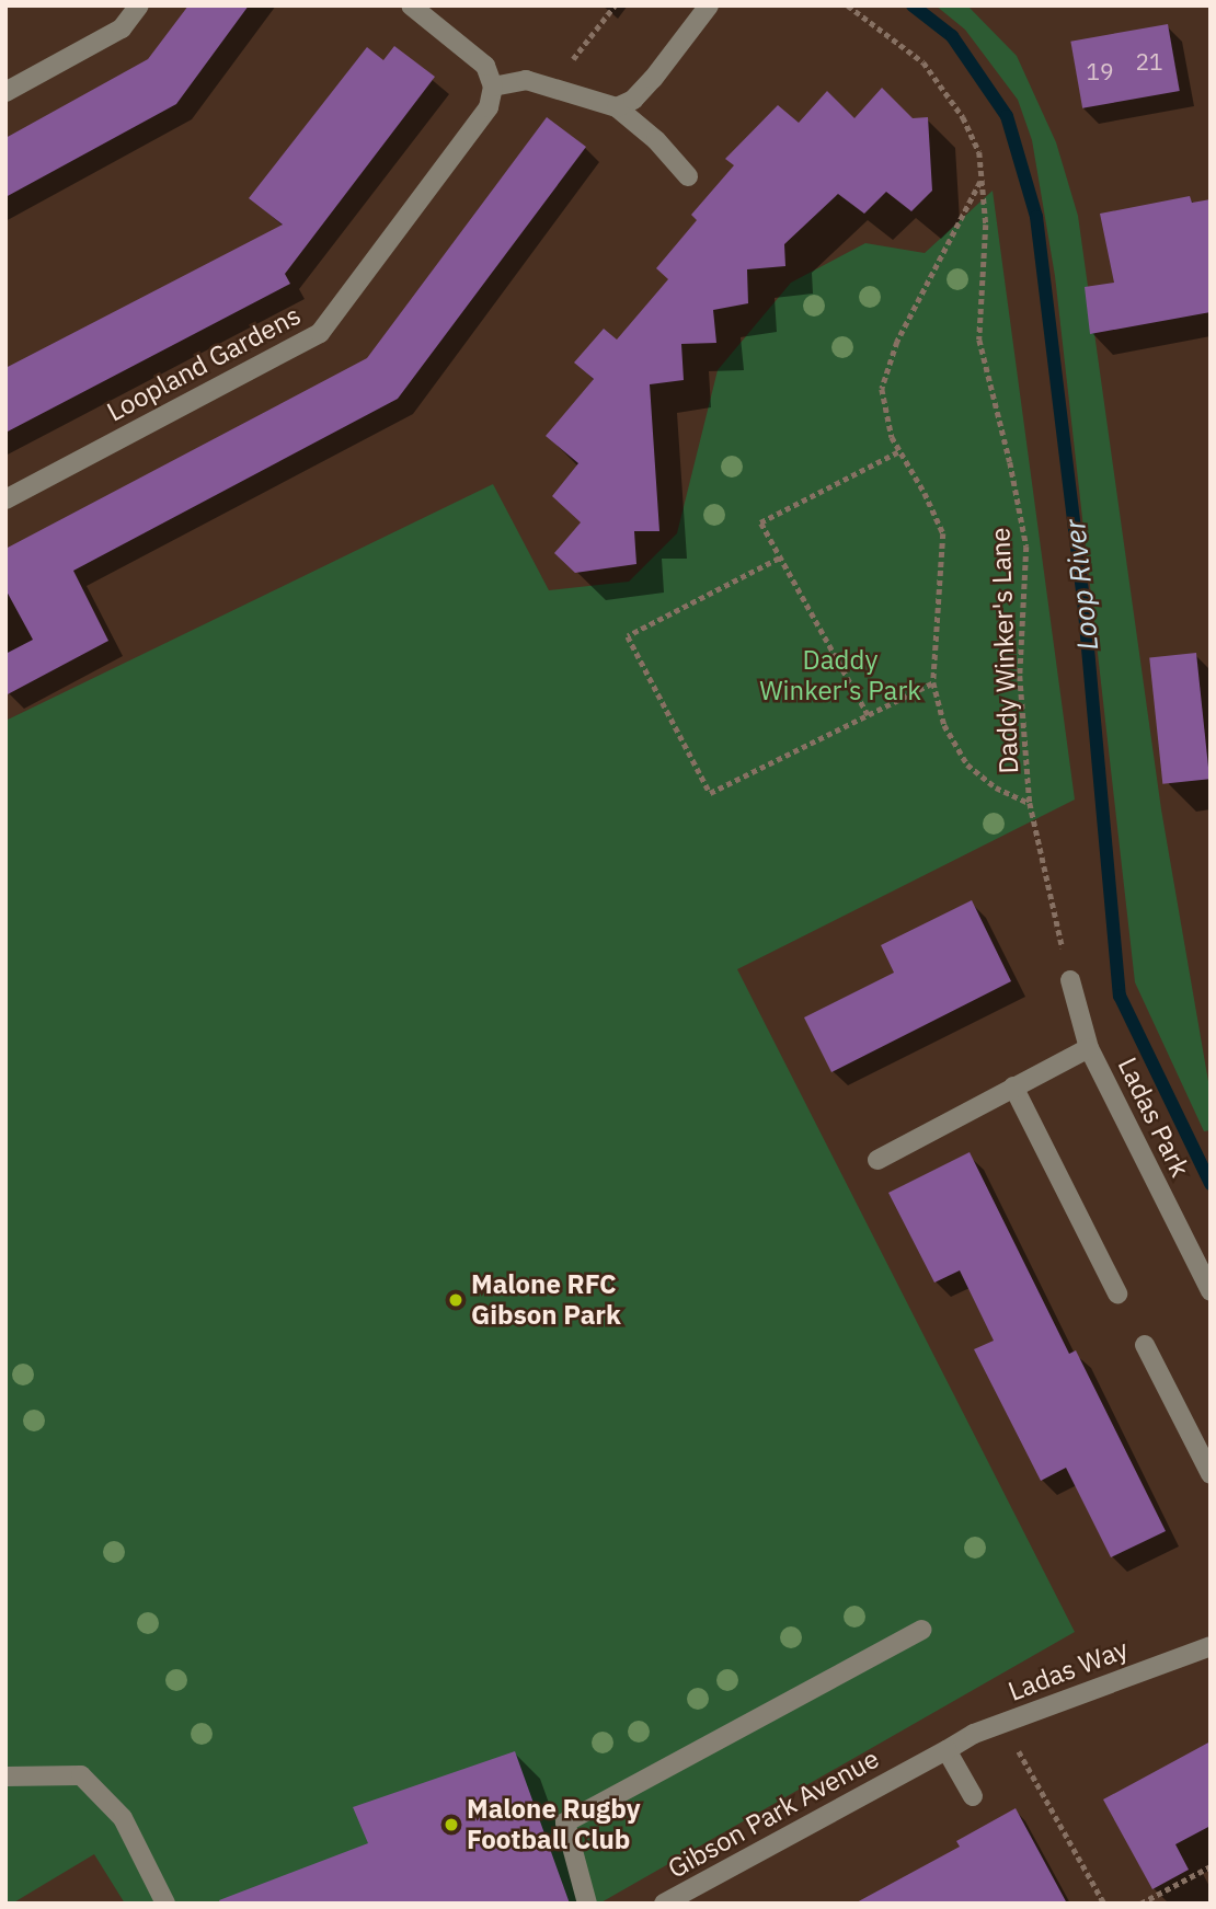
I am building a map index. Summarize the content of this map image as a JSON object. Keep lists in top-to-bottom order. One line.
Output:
{"streets":{"street":["Loopland Gardens","Ladas Park","Ladas Way","Gibson Park Avenue"],"path":["Daddy Winker's Lane"]},"crossings":[["Daddy Winker's Lane","Ladas Park"],["Ladas Way","Gibson Park Avenue"]],"water":["Loop River"],"parks":["Daddy Winker's Park"],"places":["Malone RFC Gibson Park","Malone Rugby Football Club"],"house_numbers":["21","19"]}
